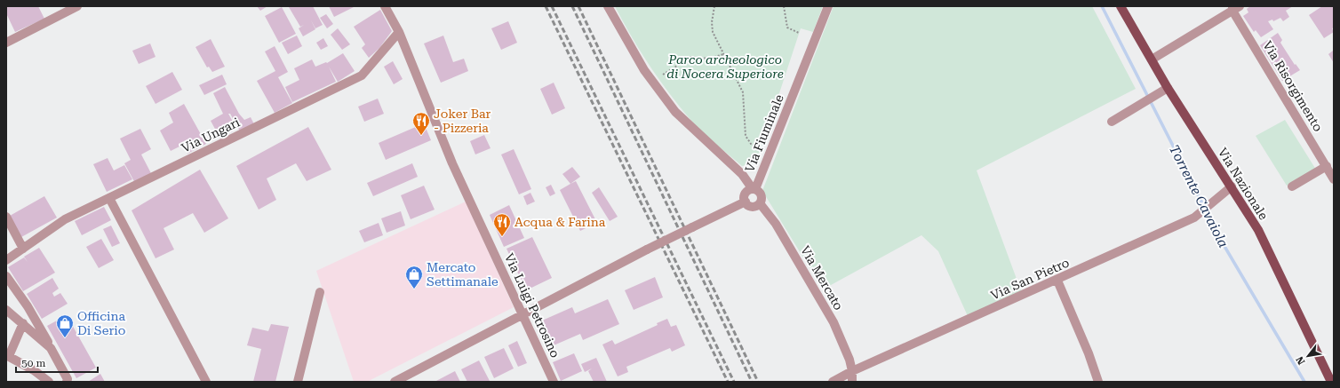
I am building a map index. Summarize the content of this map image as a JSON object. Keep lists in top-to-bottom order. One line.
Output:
{"streets":{"main road":["Via Nazionale"],"street":["Via Risorgimento","Via Fiuminale","Via Ungari","Via Mercato","Via San Pietro","Via Luigi Petrosino"]},"crossings":[["Via Fiuminale","Via Mercato"],["Via Ungari","Via Luigi Petrosino"],["Via Nazionale","Via San Pietro"],["Via Mercato","Via San Pietro"]],"water":["Torrente Cavaiola"],"parks":["Parco archeologico di Nocera Superiore"],"places":{"restaurant":["Joker Bar - Pizzeria","Acqua & Farina"],"shop":["Mercato Settimanale","Officina Di Serio"]},"scale_bar":"50 m","north":"bottom left"}
